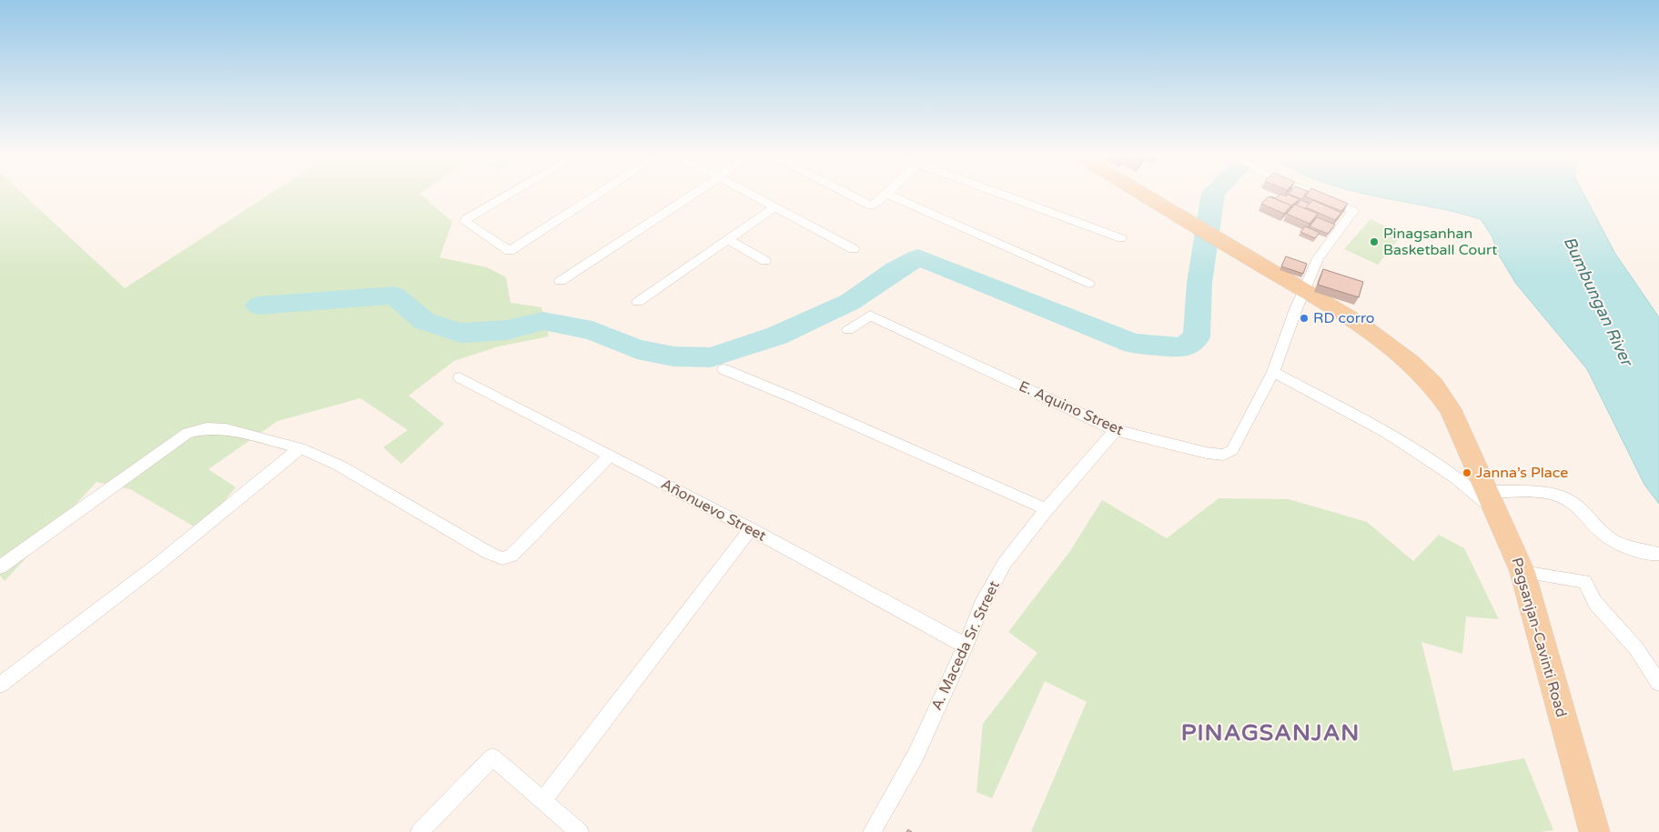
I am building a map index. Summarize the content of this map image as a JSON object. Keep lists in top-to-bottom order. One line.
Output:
{"streets":{"main road":["Pagsanjan-Cavinti Road"],"street":["E. Aquino Street","Añonuevo Street","A. Maceda Sr. Street"]},"crossings":[["E. Aquino Street","Pagsanjan-Cavinti Road"],["E. Aquino Street","A. Maceda Sr. Street"],["Añonuevo Street","A. Maceda Sr. Street"]],"districts":["PINAGSANJAN"],"water":["Bumbungan River"],"places":["Pinagsanhan Basketball Court","RD corro","Janna’s Place"]}
